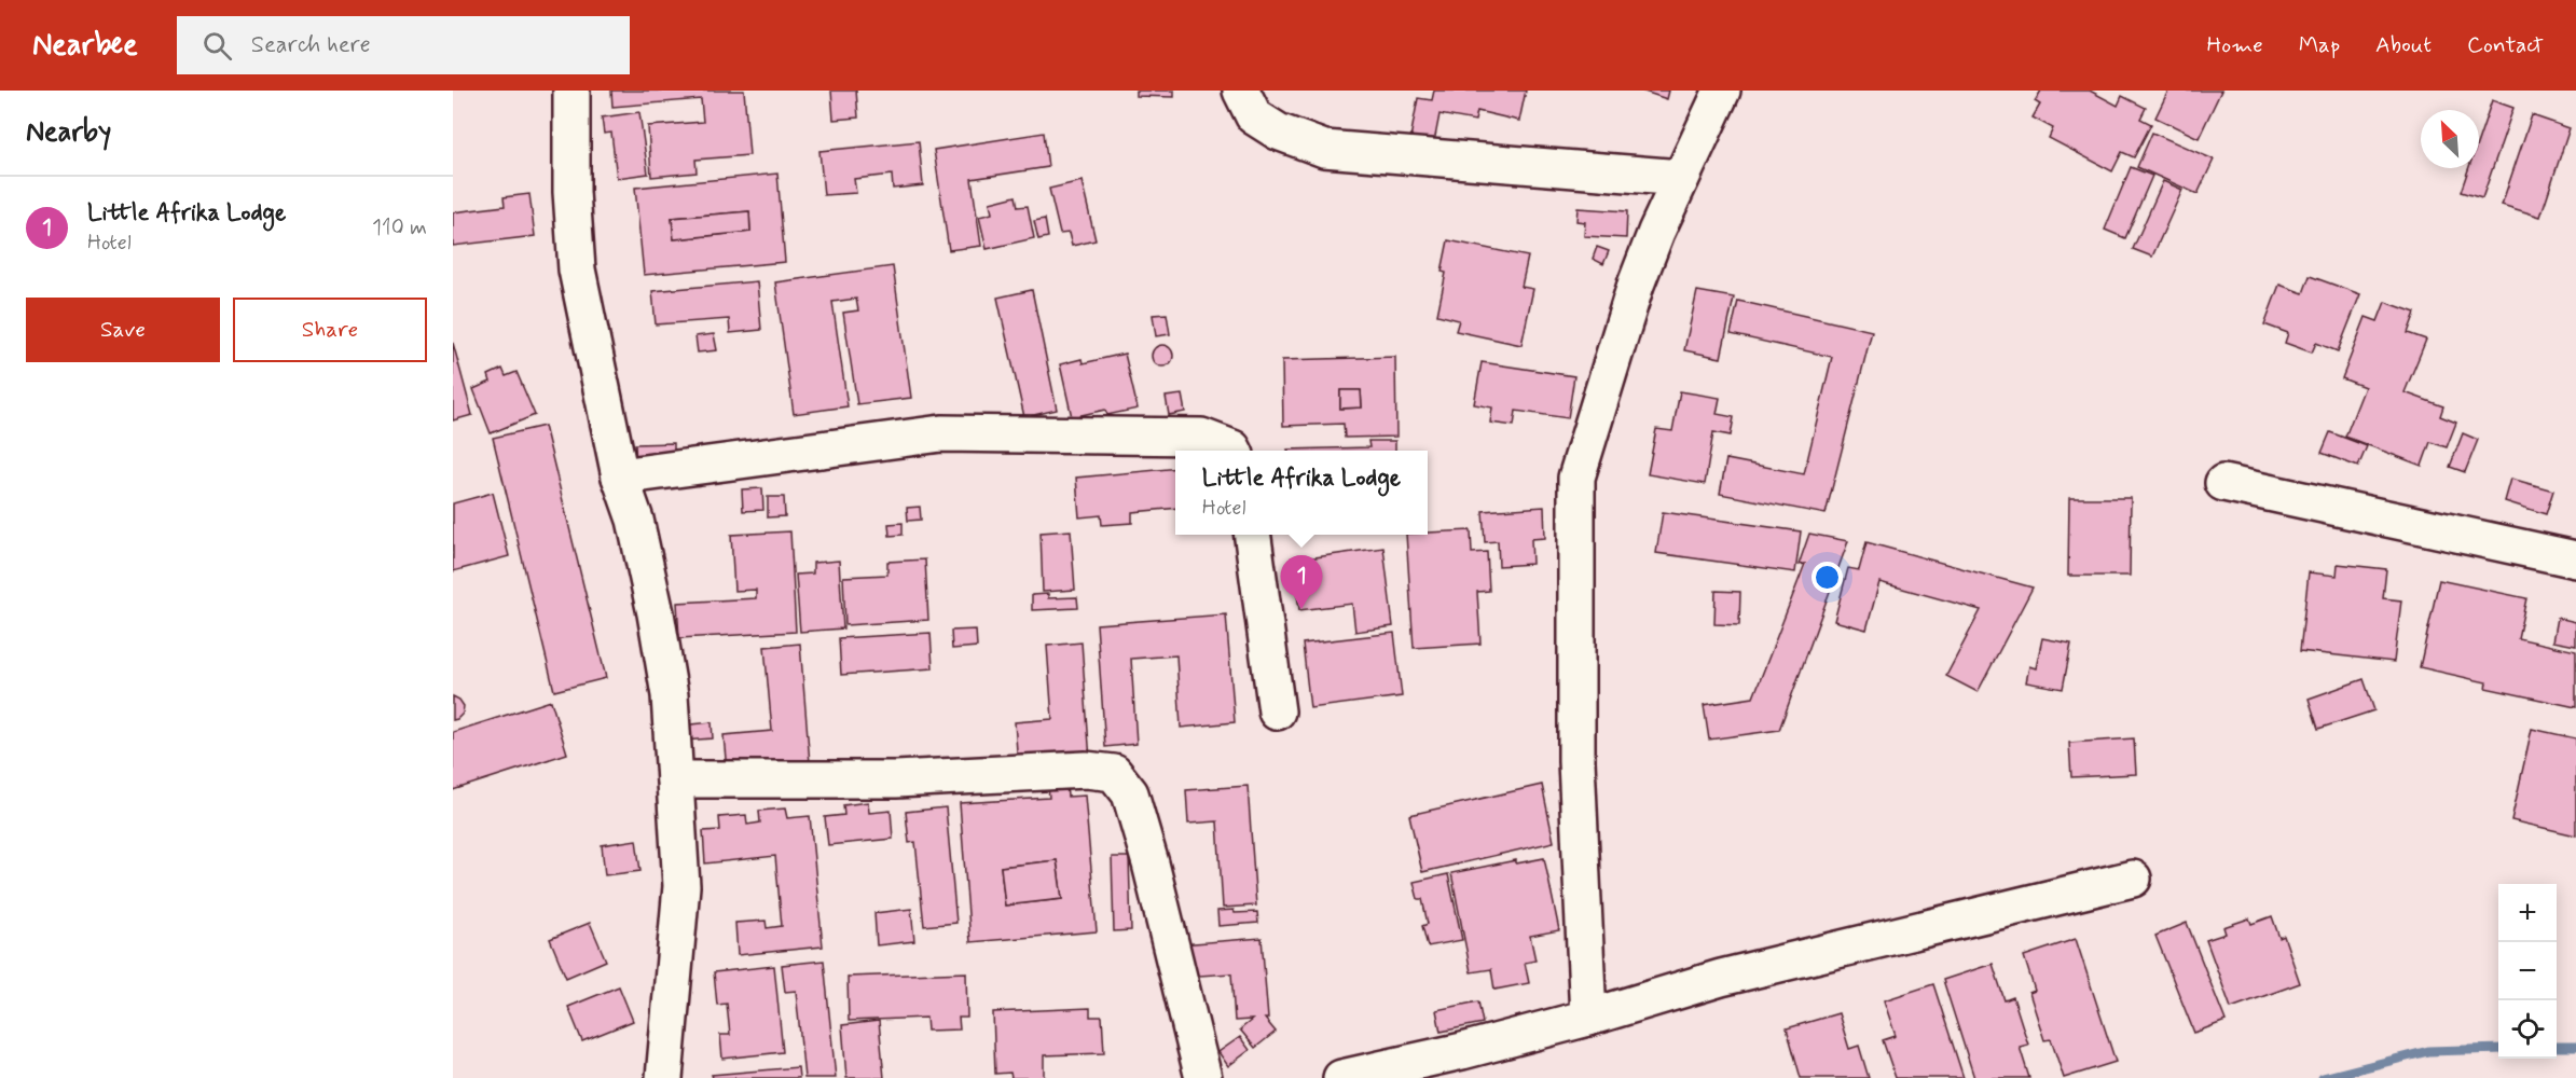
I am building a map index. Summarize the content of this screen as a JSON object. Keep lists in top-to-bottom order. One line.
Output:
{"north":"top left","page":{"header":"Nearbee","search":"Search here","nav":["Home","Map","About","Contact"],"heading":"Nearby","list":[{"mark":"1","name":"Little Afrika Lodge","note":"Hotel","value":"110 m"}],"buttons":["Save","Share"],"popup":["Little Afrika Lodge","Hotel"],"pins":"1","map_buttons":["+","−"]}}
